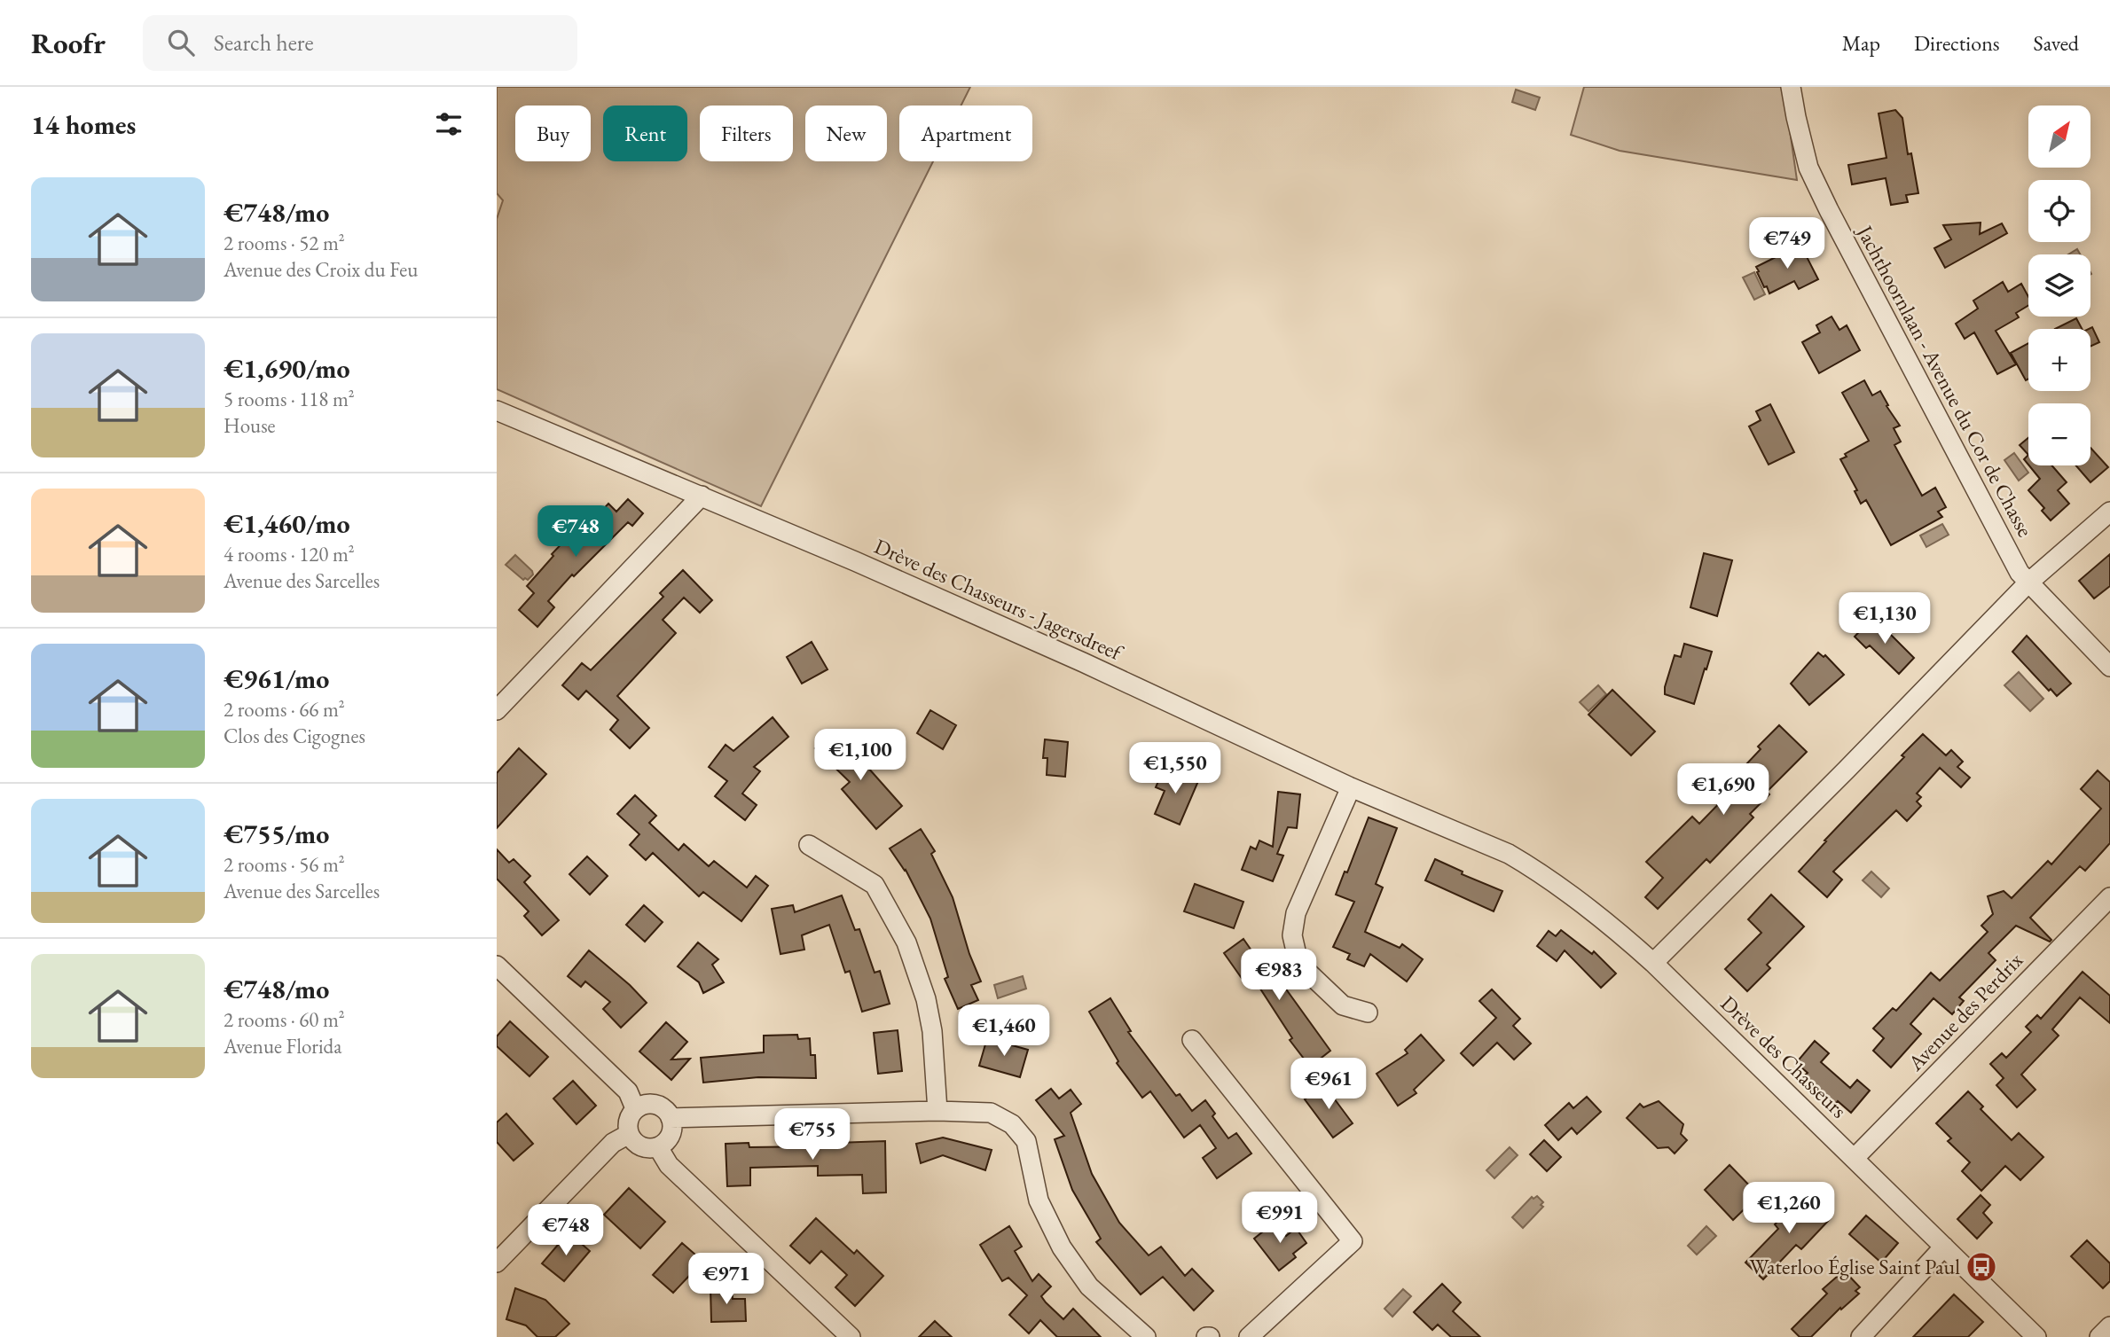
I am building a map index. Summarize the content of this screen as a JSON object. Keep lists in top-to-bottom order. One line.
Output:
{"streets":{"street":["Jachthoornlaan - Avenue du Cor de Chasse","Drève des Chasseurs - Jagersdreef","Avenue des Perdrix","Drève des Chasseurs"]},"crossings":[["Drève des Chasseurs - Jagersdreef","Drève des Chasseurs"],["Avenue des Perdrix","Drève des Chasseurs"]],"places":{"bus stop":["Waterloo Église Saint Paul"]},"north":"top right","page":{"header":"Roofr","search":"Search here","nav":["Map","Directions","Saved"],"heading":"14 homes","map_buttons":["+","−"],"chip":["Buy","Rent","Filters","New","Apartment"],"list":[{"name":"€748/mo","note":"2 rooms · 52 m² · Avenue des Croix du Feu"},{"name":"€1,690/mo","note":"5 rooms · 118 m² · House"},{"name":"€1,460/mo","note":"4 rooms · 120 m² · Avenue des Sarcelles"},{"name":"€961/mo","note":"2 rooms · 66 m² · Clos des Cigognes"},{"name":"€755/mo","note":"2 rooms · 56 m² · Avenue des Sarcelles"},{"name":"€748/mo","note":"2 rooms · 60 m² · Avenue Florida"}],"price":["€749","€748","€1,130","€1,100","€1,550","€1,690","€983","€1,460","€961","€755","€1,260","€991","€748","€971"]}}
